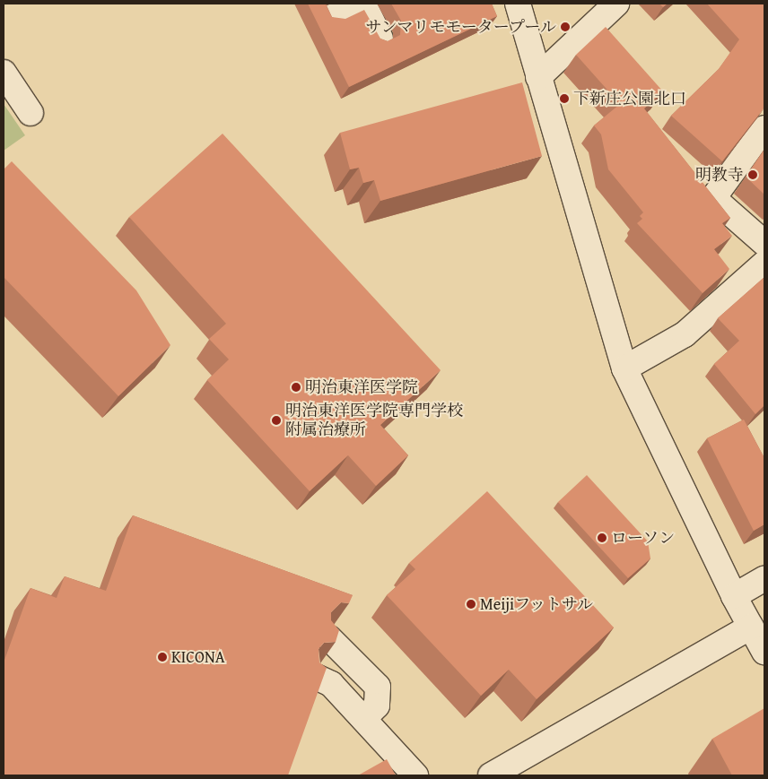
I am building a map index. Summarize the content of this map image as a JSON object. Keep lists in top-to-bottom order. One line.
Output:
{"places":["サンマリモモータープール","下新庄公園北口","明教寺","明治東洋医学院","明治東洋医学院専門学校 附属治療所","ローソン","Meijiフットサル","KICONA"]}
